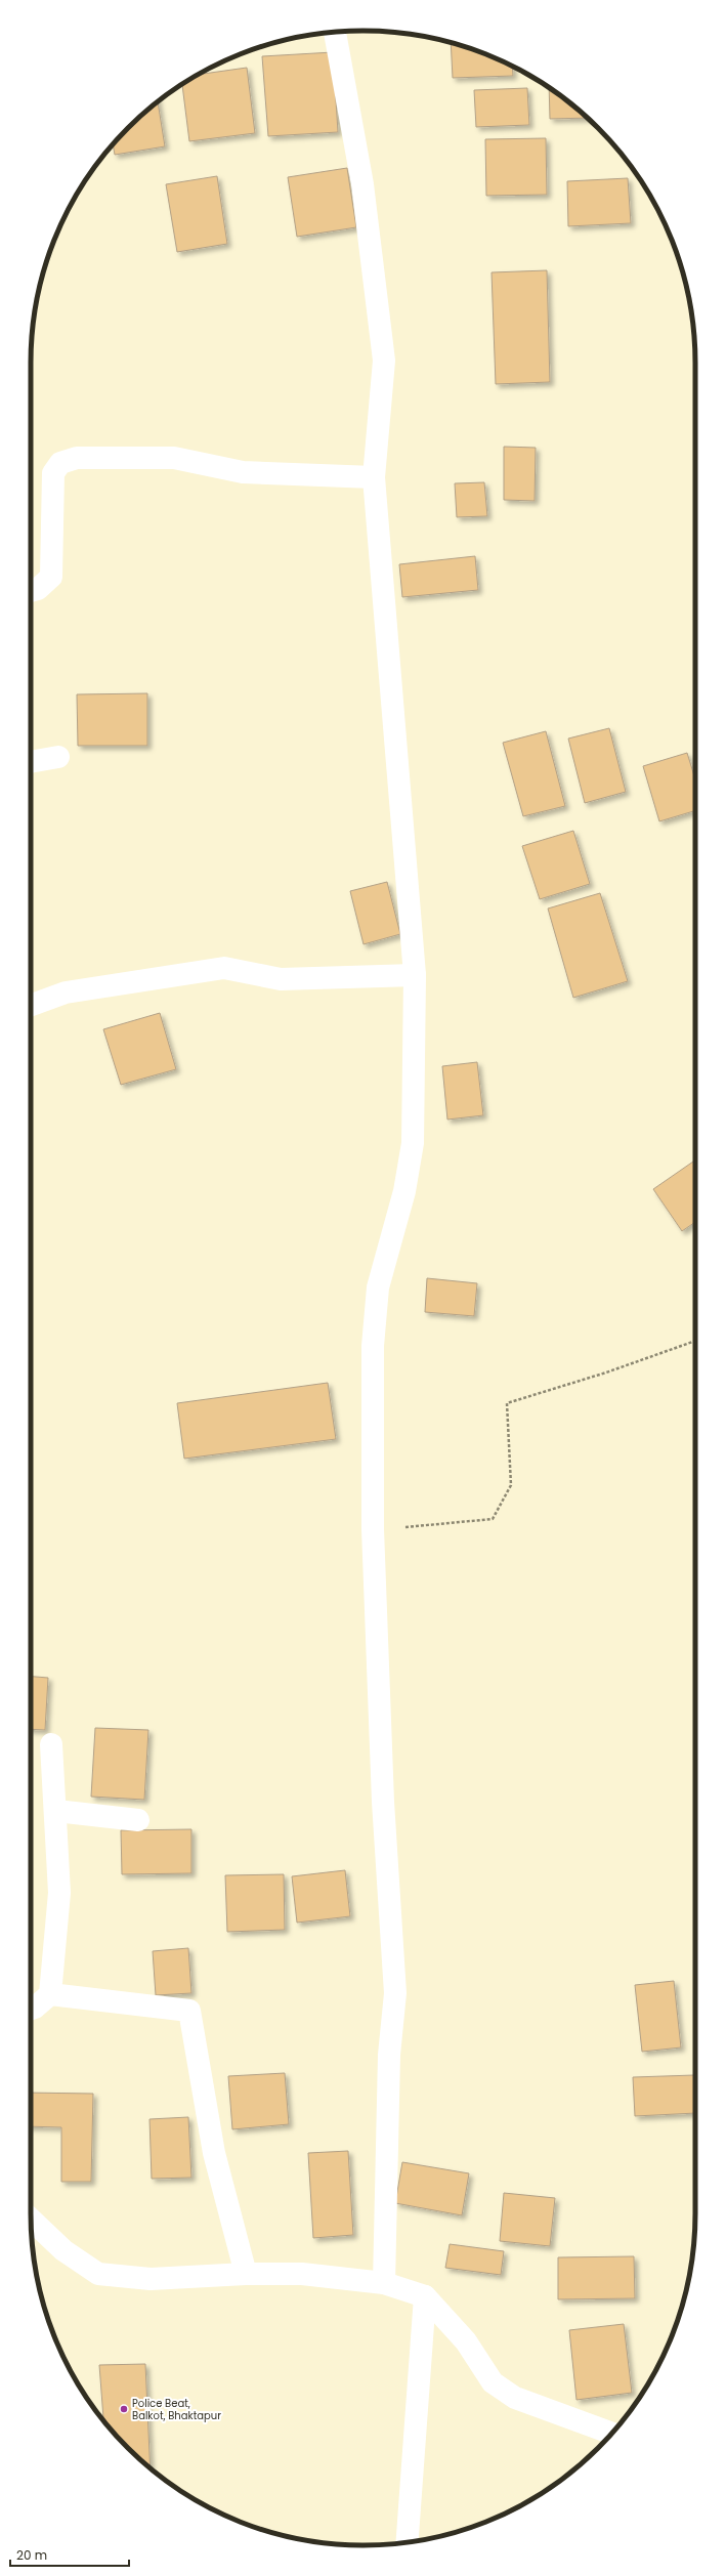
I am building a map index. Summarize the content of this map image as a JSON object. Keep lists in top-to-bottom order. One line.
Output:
{"places":["Police Beat, Balkot, Bhaktapur"],"scale_bar":"20 m"}
